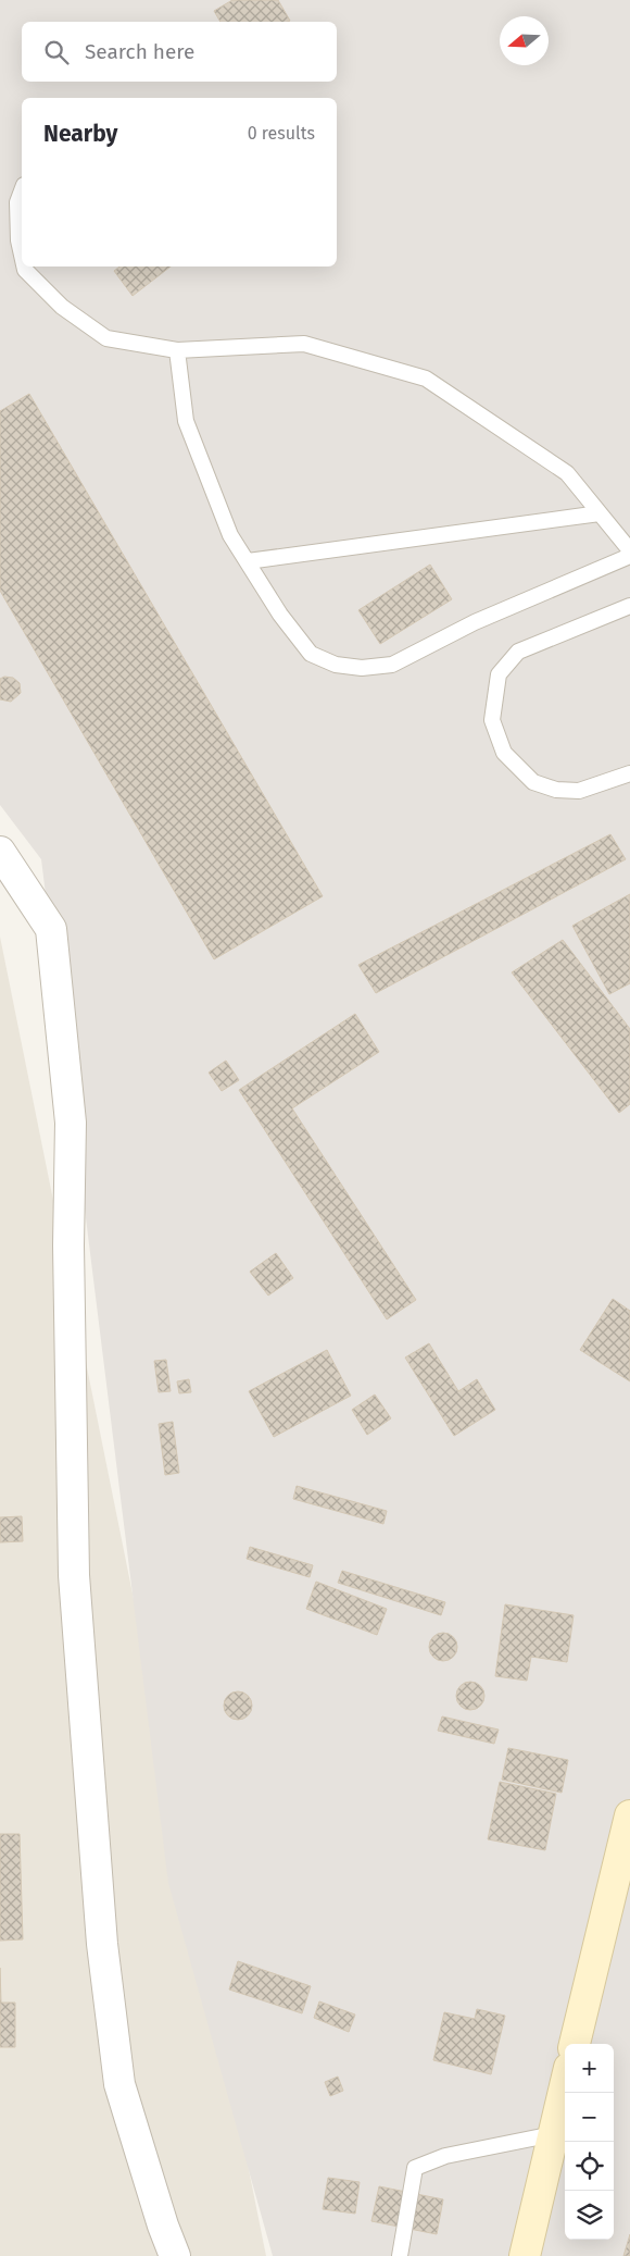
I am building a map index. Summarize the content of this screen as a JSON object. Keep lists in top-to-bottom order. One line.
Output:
{"north":"left","page":{"search":"Search here","heading":["Nearby","0 results"],"map_buttons":["+","−"]}}
